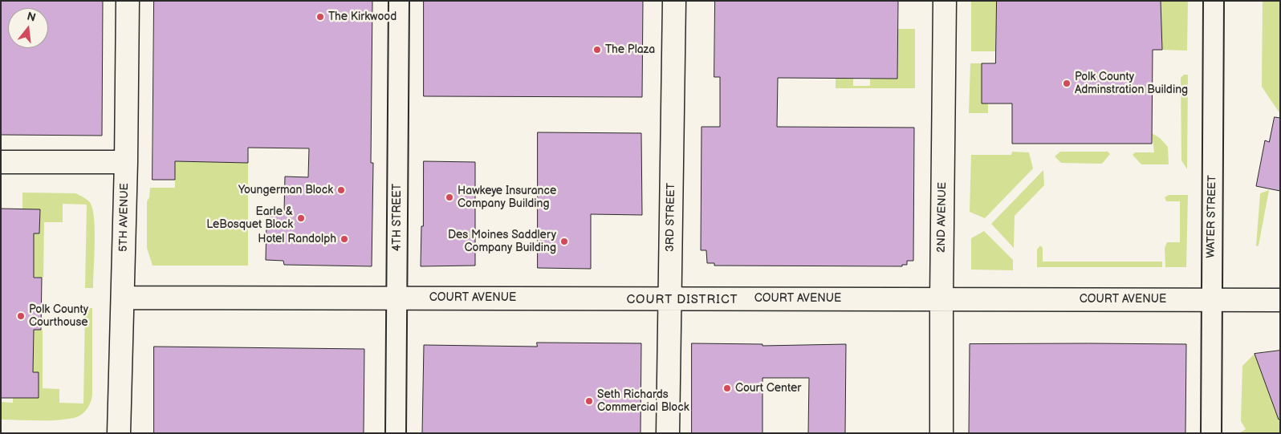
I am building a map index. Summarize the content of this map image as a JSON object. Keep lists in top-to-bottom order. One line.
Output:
{"streets":{"street":["WATER STREET","5TH AVENUE","4TH STREET","3RD STREET","2ND AVENUE","COURT AVENUE"]},"crossings":[["WATER STREET","COURT AVENUE"],["5TH AVENUE","COURT AVENUE"],["4TH STREET","COURT AVENUE"],["3RD STREET","COURT AVENUE"],["2ND AVENUE","COURT AVENUE"]],"districts":["COURT DISTRICT"],"places":["The Kirkwood","The Plaza","Polk County Adminstration Building","Youngerman Block","Hawkeye Insurance Company Building","Earle & LeBosquet Block","Hotel Randolph","Des Moines Saddlery Company Building","Polk County Courthouse","Court Center","Seth Richards Commercial Block"],"north":"top"}
